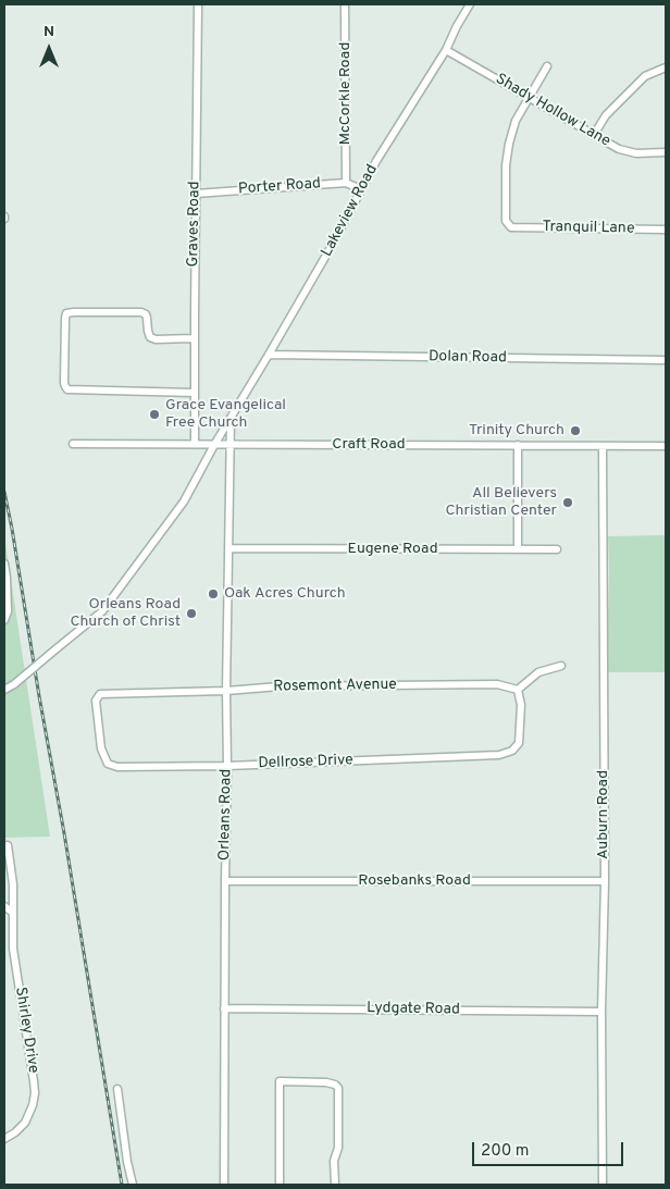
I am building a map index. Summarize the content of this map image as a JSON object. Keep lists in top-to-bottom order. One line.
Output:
{"streets":{"street":["McCorkle Road","Shady Hollow Lane","Porter Road","Lakeview Road","Graves Road","Tranquil Lane","Dolan Road","Craft Road","Eugene Road","Rosemont Avenue","Dellrose Drive","Orleans Road","Auburn Road","Rosebanks Road","Lydgate Road","Shirley Drive"]},"crossings":[["McCorkle Road","Porter Road"],["Shady Hollow Lane","Lakeview Road"],["Shady Hollow Lane","Tranquil Lane"],["Porter Road","Lakeview Road"],["Porter Road","Graves Road"],["Lakeview Road","Dolan Road"],["Lakeview Road","Craft Road"],["Graves Road","Craft Road"],["Craft Road","Orleans Road"],["Craft Road","Auburn Road"],["Eugene Road","Orleans Road"],["Rosemont Avenue","Dellrose Drive"],["Rosemont Avenue","Orleans Road"],["Dellrose Drive","Orleans Road"],["Orleans Road","Rosebanks Road"],["Orleans Road","Lydgate Road"],["Auburn Road","Rosebanks Road"],["Auburn Road","Lydgate Road"]],"places":["Grace Evangelical Free Church","Trinity Church","All Believers Christian Center","Oak Acres Church","Orleans Road Church of Christ"],"scale_bar":"200 m","north":"top"}
